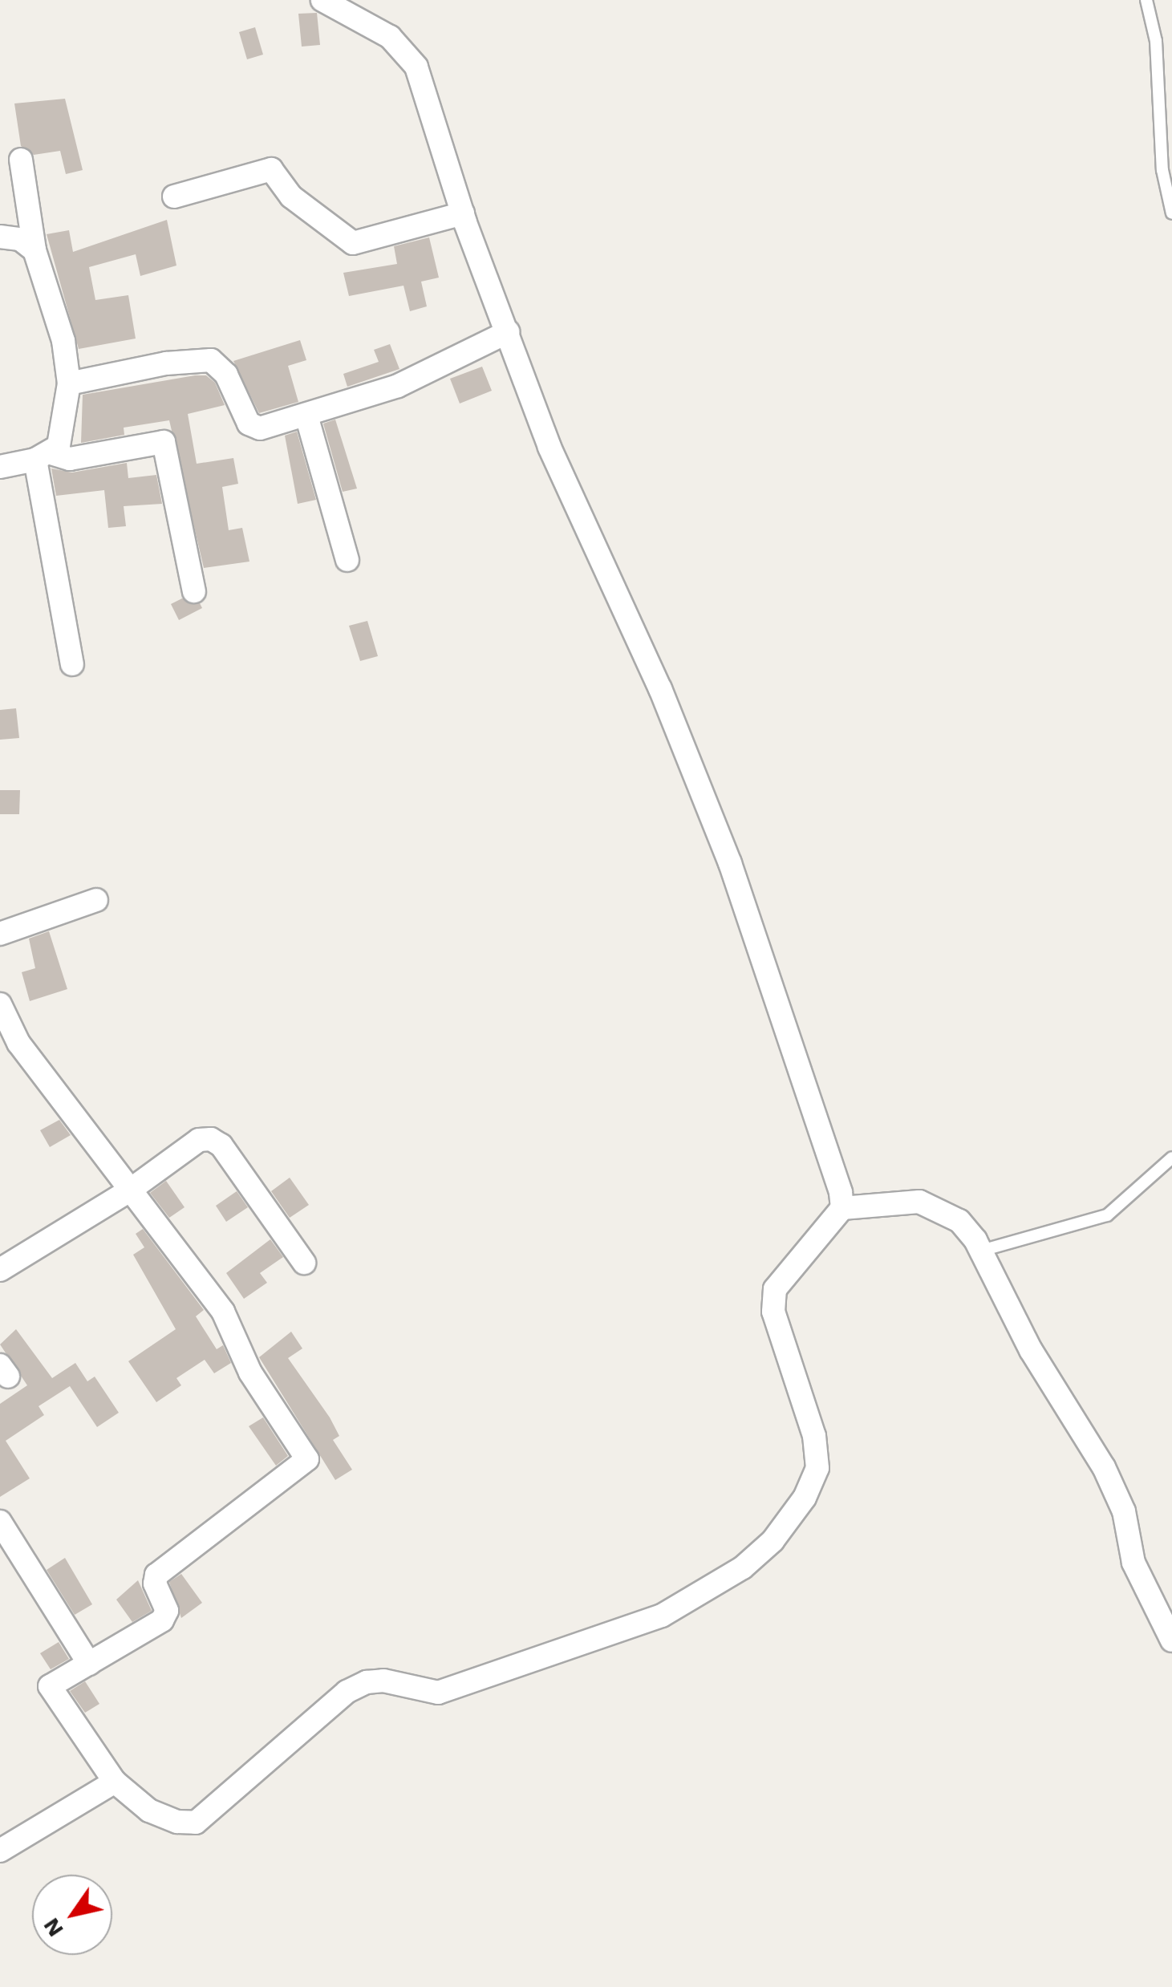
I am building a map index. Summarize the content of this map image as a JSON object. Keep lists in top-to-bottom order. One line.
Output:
{"north":"bottom left"}
